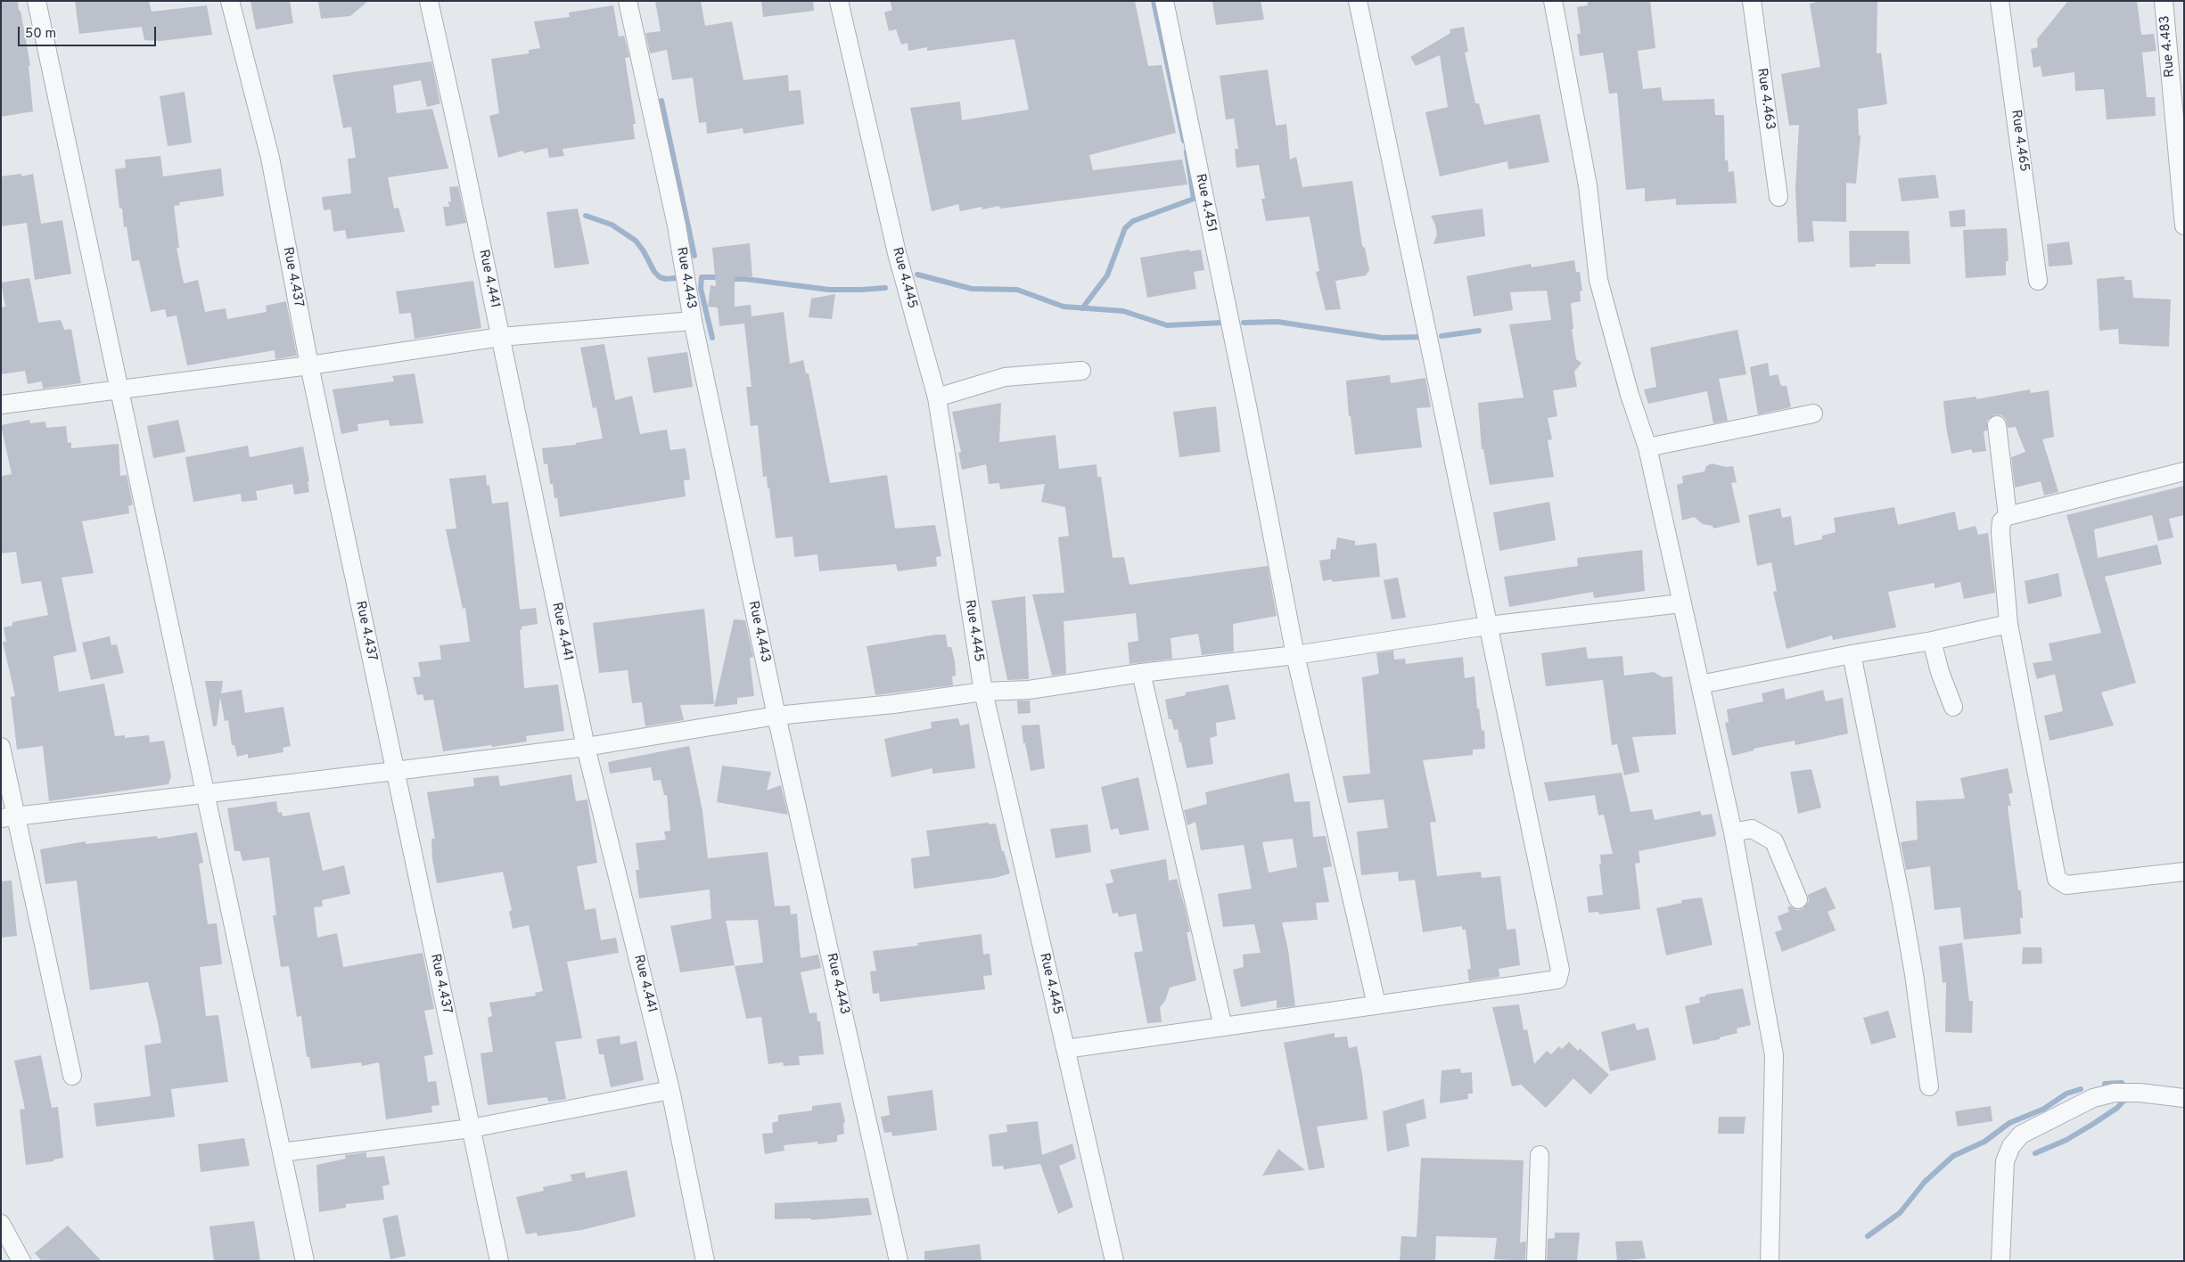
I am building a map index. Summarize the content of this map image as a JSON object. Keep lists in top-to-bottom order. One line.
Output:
{"streets":{"street":["Rue 4.483","Rue 4.463","Rue 4.465","Rue 4.451","Rue 4.437","Rue 4.443","Rue 4.445","Rue 4.441"]},"scale_bar":"50 m"}
